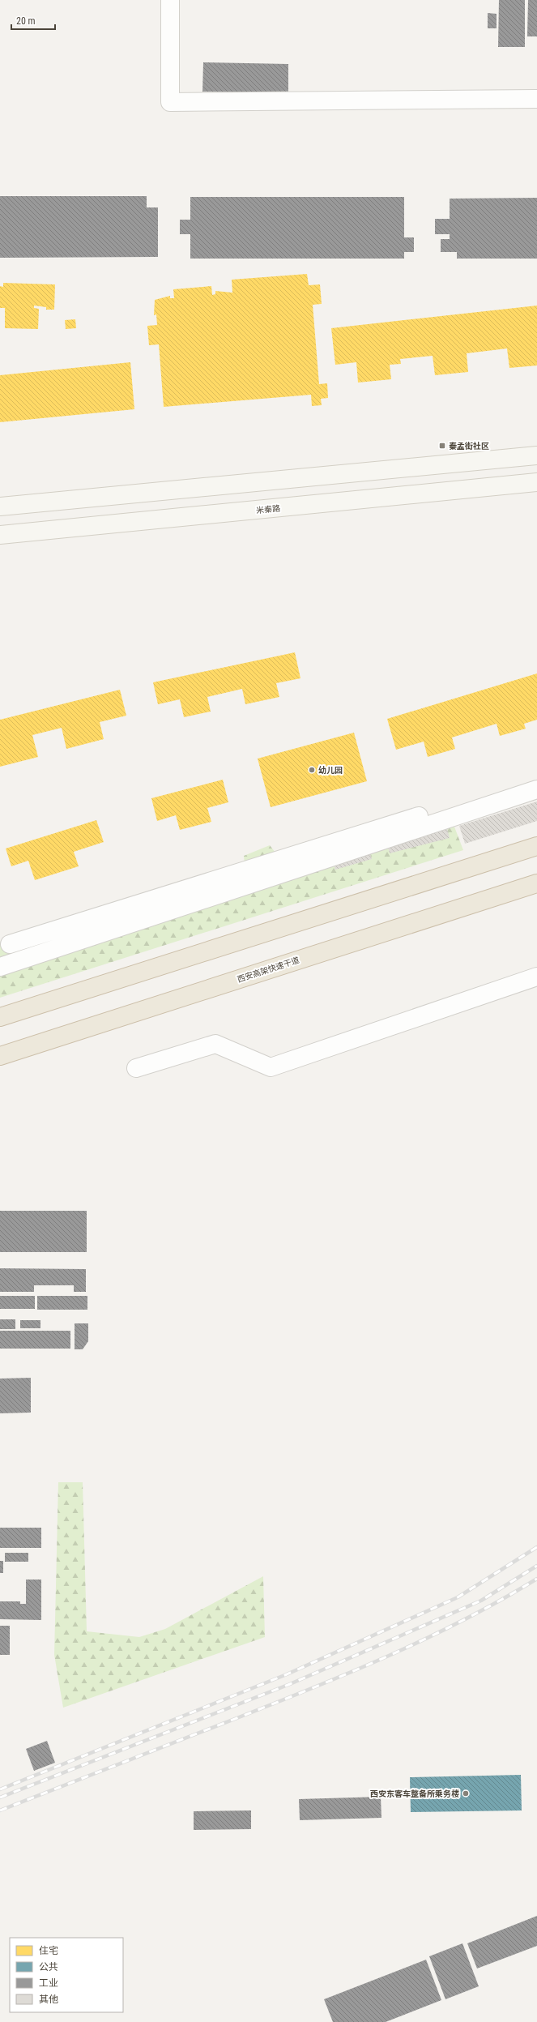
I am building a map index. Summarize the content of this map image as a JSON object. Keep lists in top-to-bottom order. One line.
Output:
{"streets":{"highway":["西安高架快速干道"],"street":["米秦路"]},"places":{"transit":["秦孟街社区"],"other":["幼儿园","西安东客车整备所乘务楼"]},"legend":["住宅","公共","工业","其他"],"scale_bar":"20 m"}
